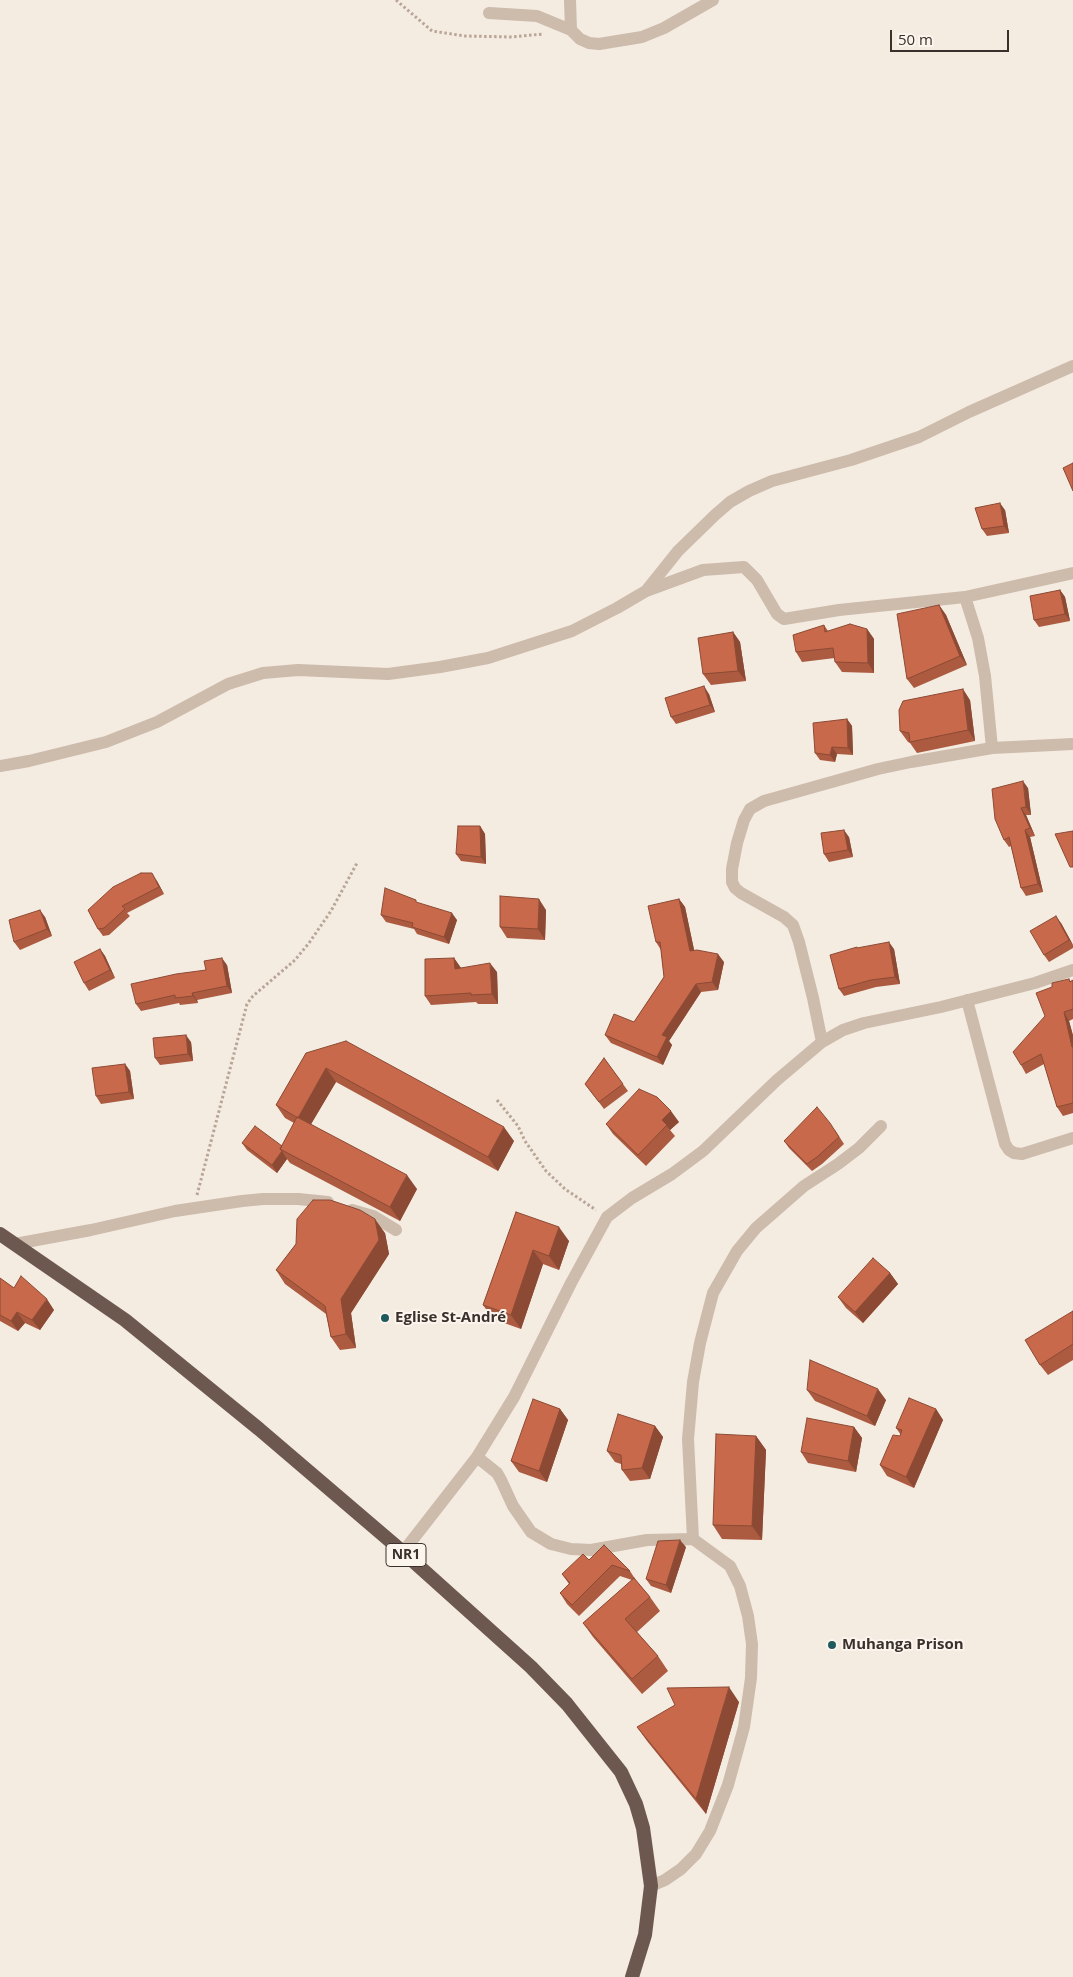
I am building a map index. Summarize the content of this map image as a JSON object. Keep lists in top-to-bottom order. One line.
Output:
{"streets":{"highway":["NR1"]},"places":["Eglise St-André","Muhanga Prison"],"scale_bar":"50 m"}
